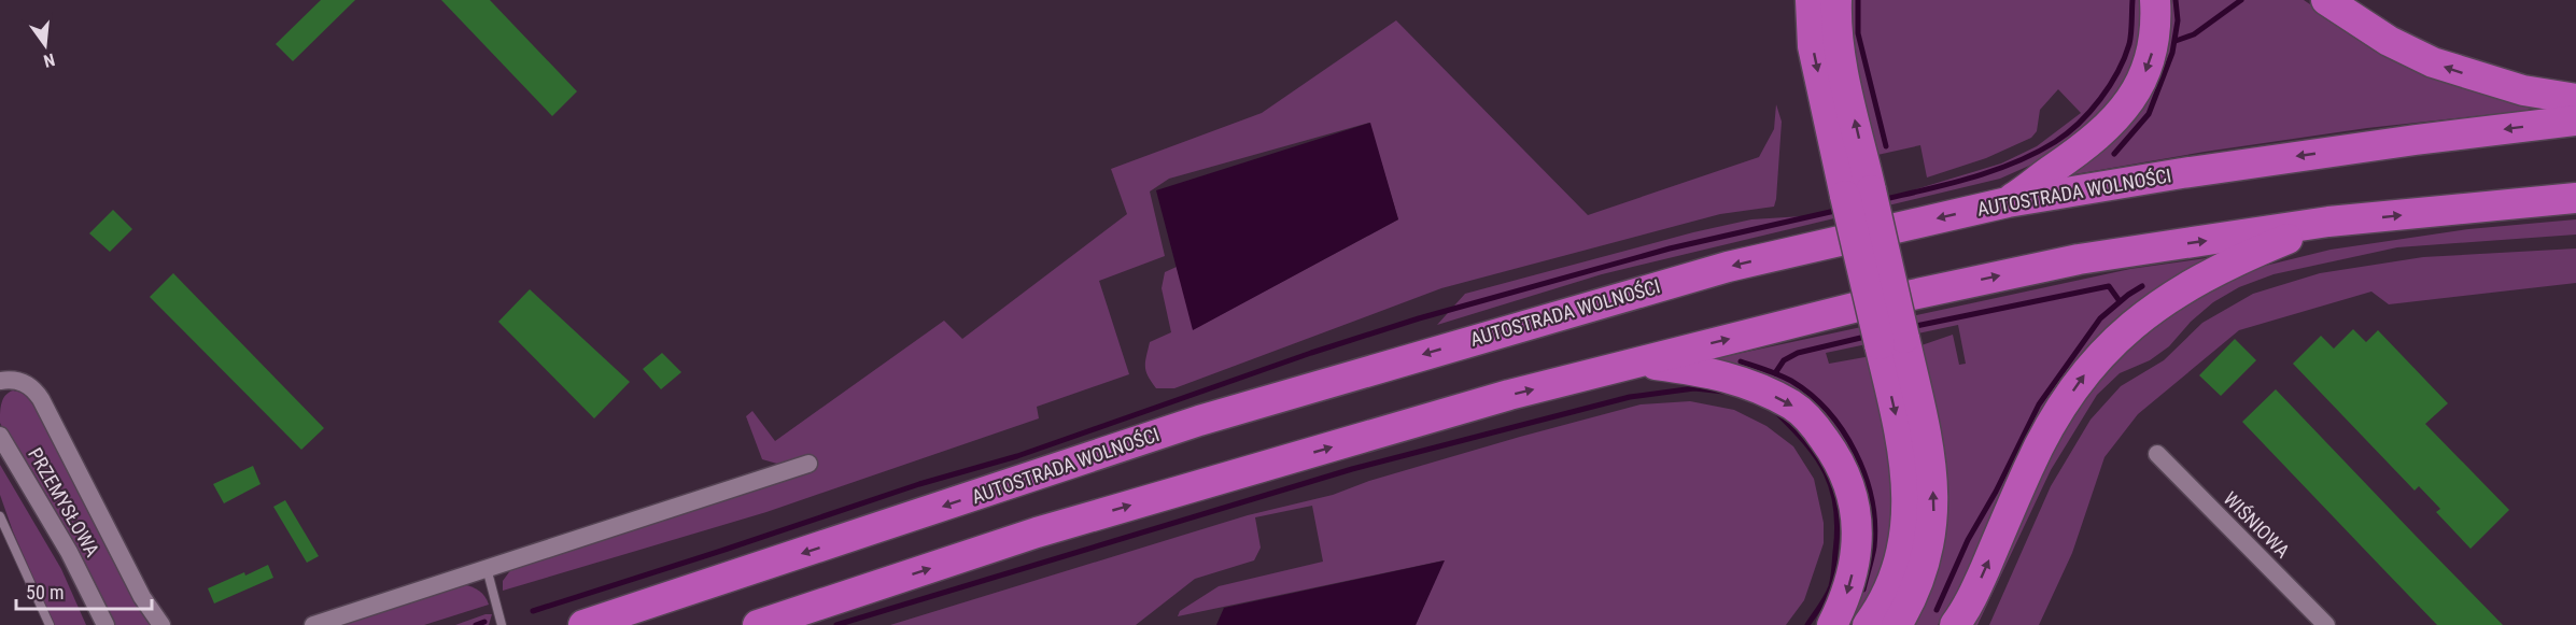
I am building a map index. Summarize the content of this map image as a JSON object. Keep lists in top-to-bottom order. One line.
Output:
{"streets":{"highway":["AUTOSTRADA WOLNOŚCI"],"street":["PRZEMYSŁOWA","WIŚNIOWA"]},"scale_bar":"50 m","north":"bottom"}
